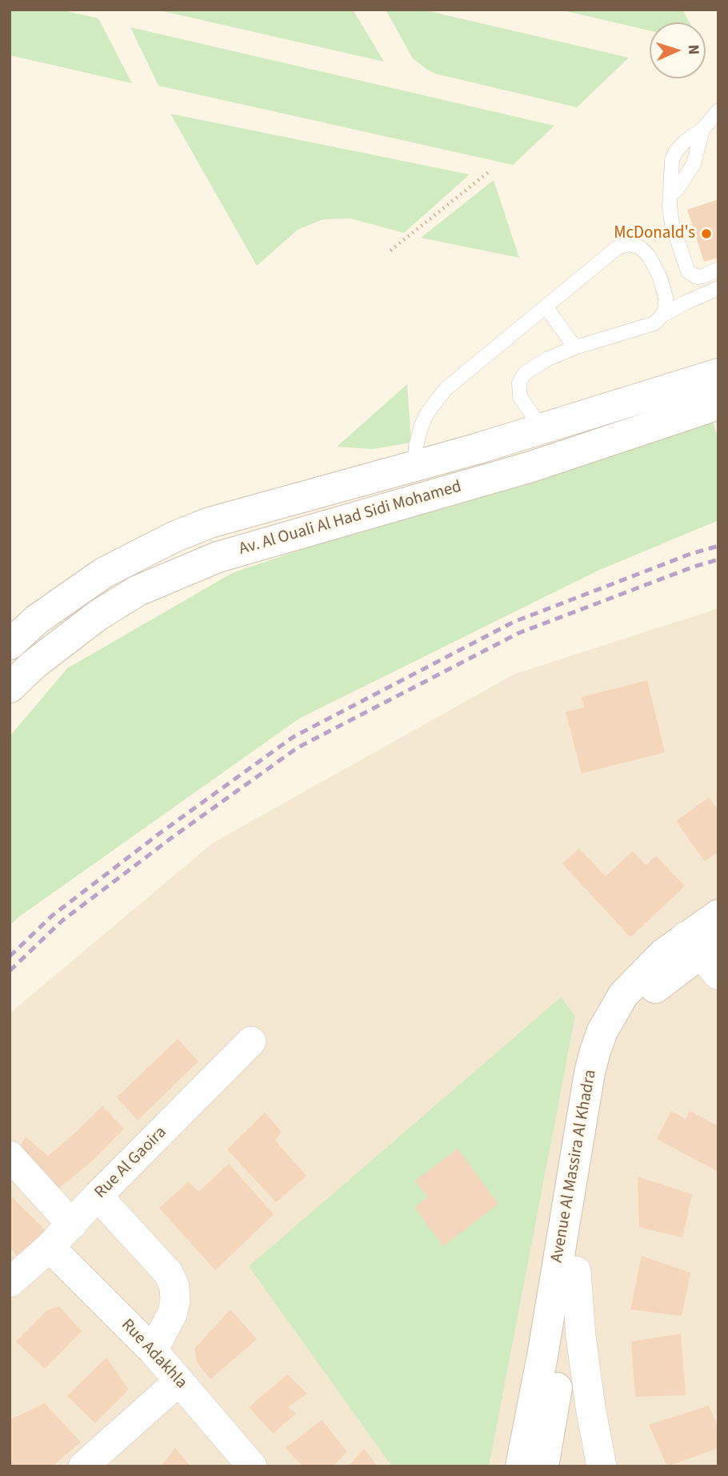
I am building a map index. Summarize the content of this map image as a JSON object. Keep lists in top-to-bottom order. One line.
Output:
{"streets":{"street":["Av. Al Ouali Al Had Sidi Mohamed","Rue Al Gaoira","Avenue Al Massira Al Khadra","Rue Adakhla"]},"crossings":[["Rue Al Gaoira","Rue Adakhla"]],"places":["McDonald's"],"north":"right"}
